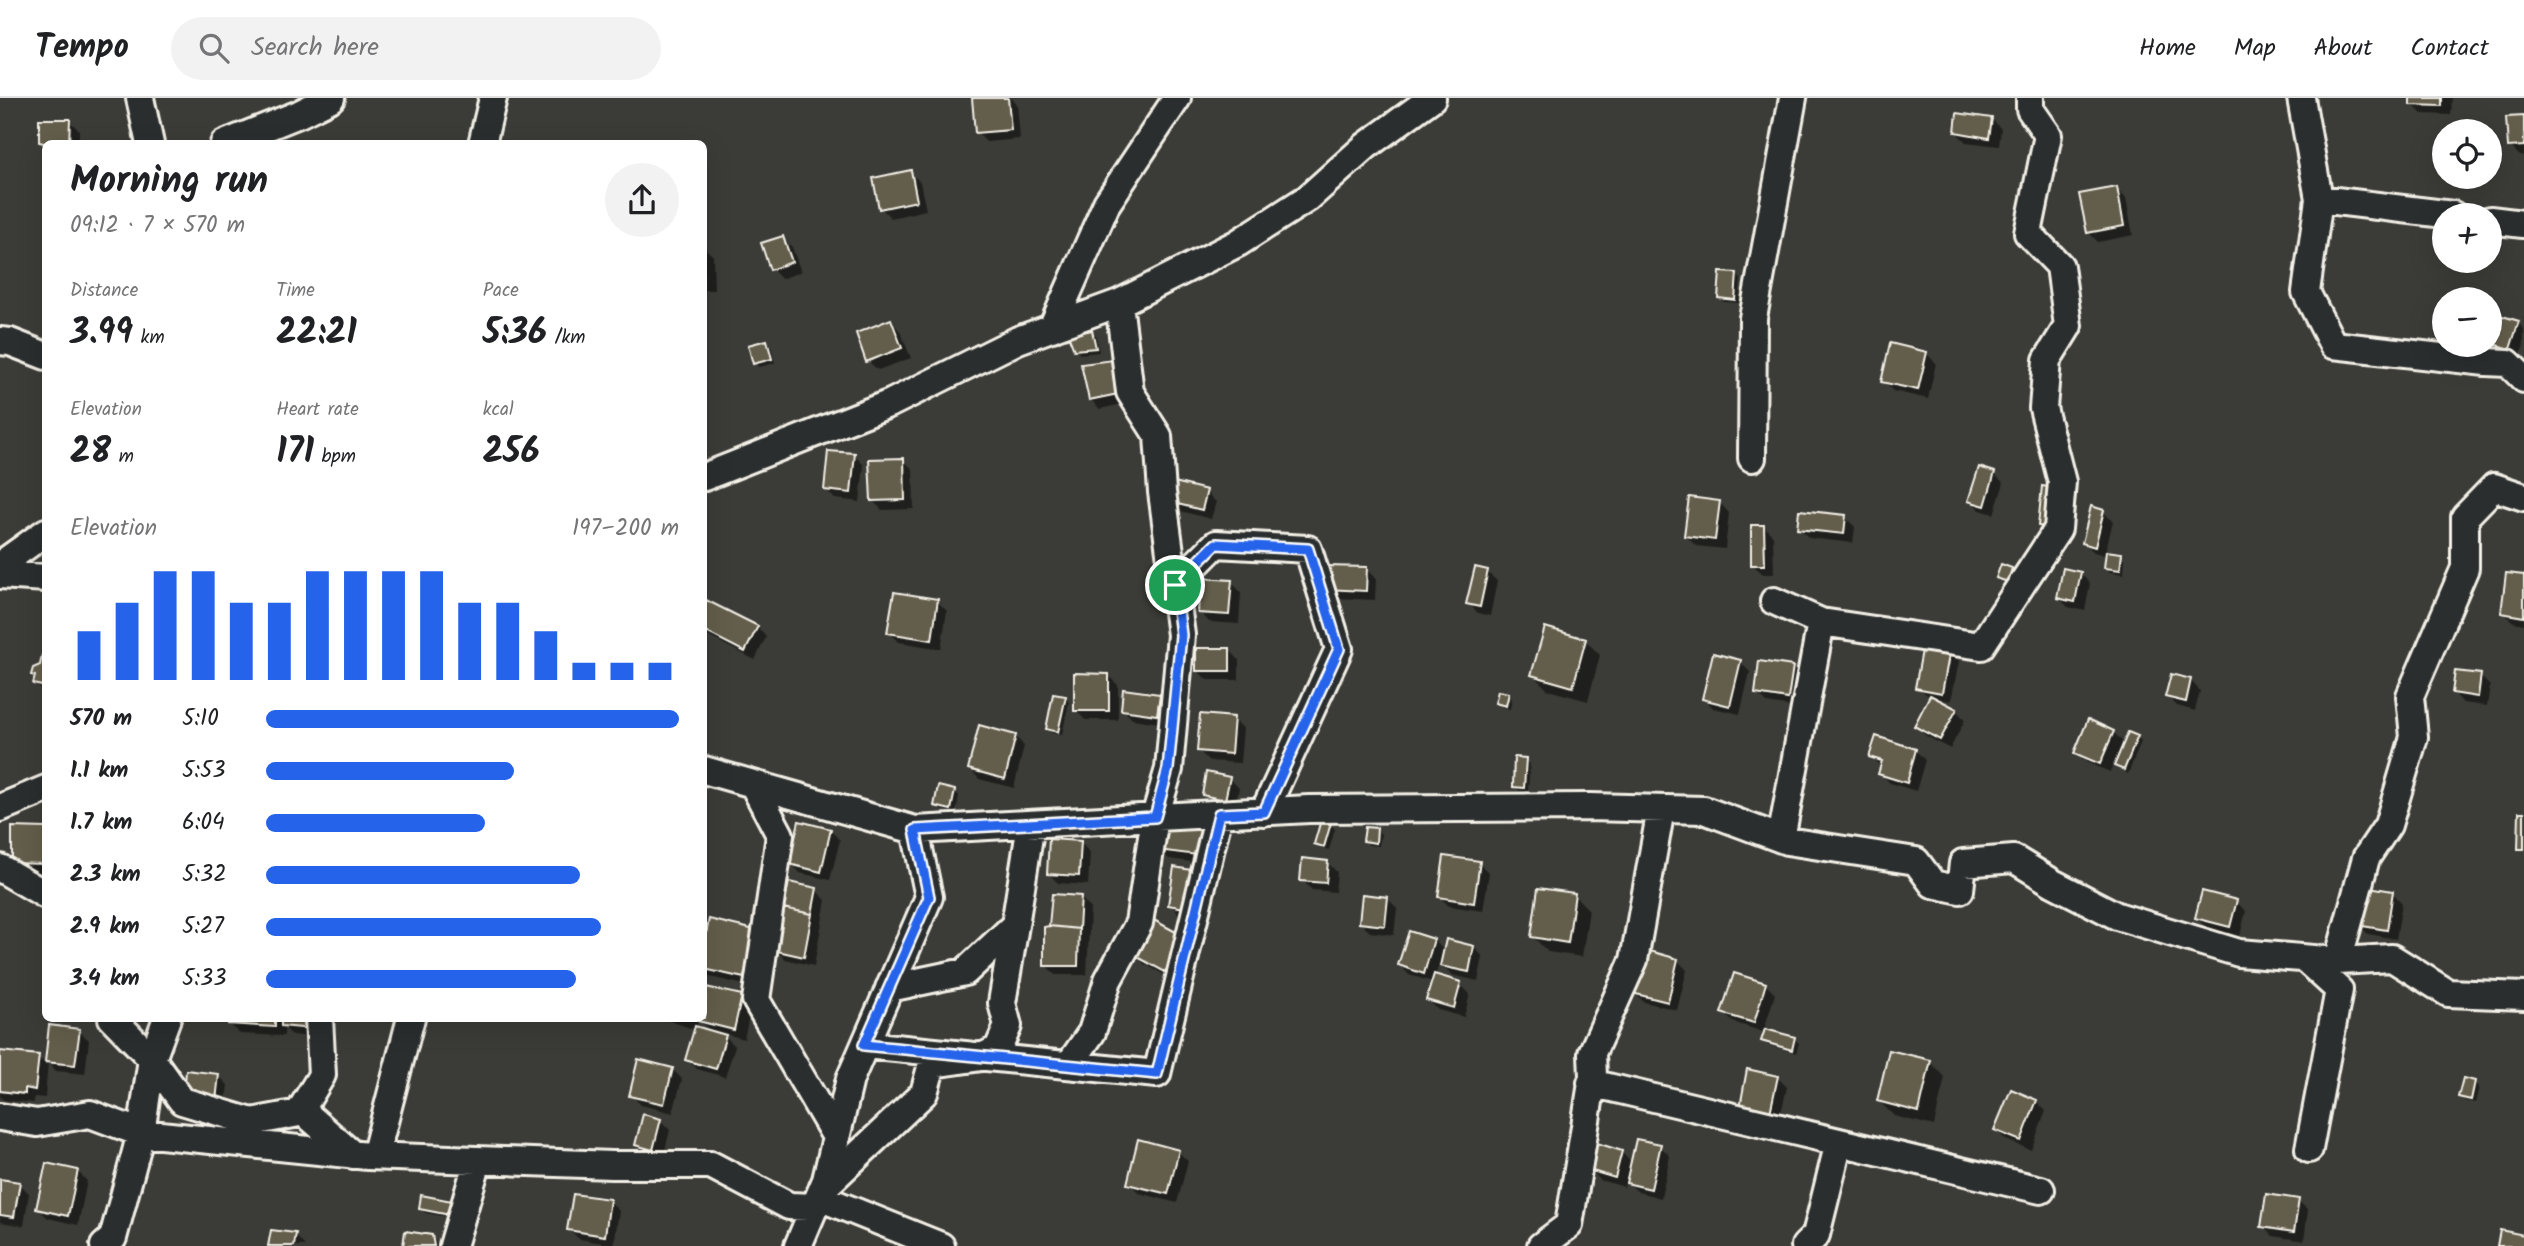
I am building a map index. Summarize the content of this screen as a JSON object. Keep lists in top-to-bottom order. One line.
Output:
{"page":{"header":"Tempo","search":"Search here","nav":["Home","Map","About","Contact"],"map_buttons":["+","−"],"heading":["Morning run","09:12 · 7 × 570 m"],"stats":[["Distance","3.99 km"],["Time","22:21"],["Pace","5:36 /km"],["Elevation","28 m"],["Heart rate","171 bpm"],["kcal","256"]],"chart":["Elevation","197–200 m"],"list":[{"name":"570 m","note":"5:10"},{"name":"1.1 km","note":"5:53"},{"name":"1.7 km","note":"6:04"},{"name":"2.3 km","note":"5:32"},{"name":"2.9 km","note":"5:27"},{"name":"3.4 km","note":"5:33"}]}}
